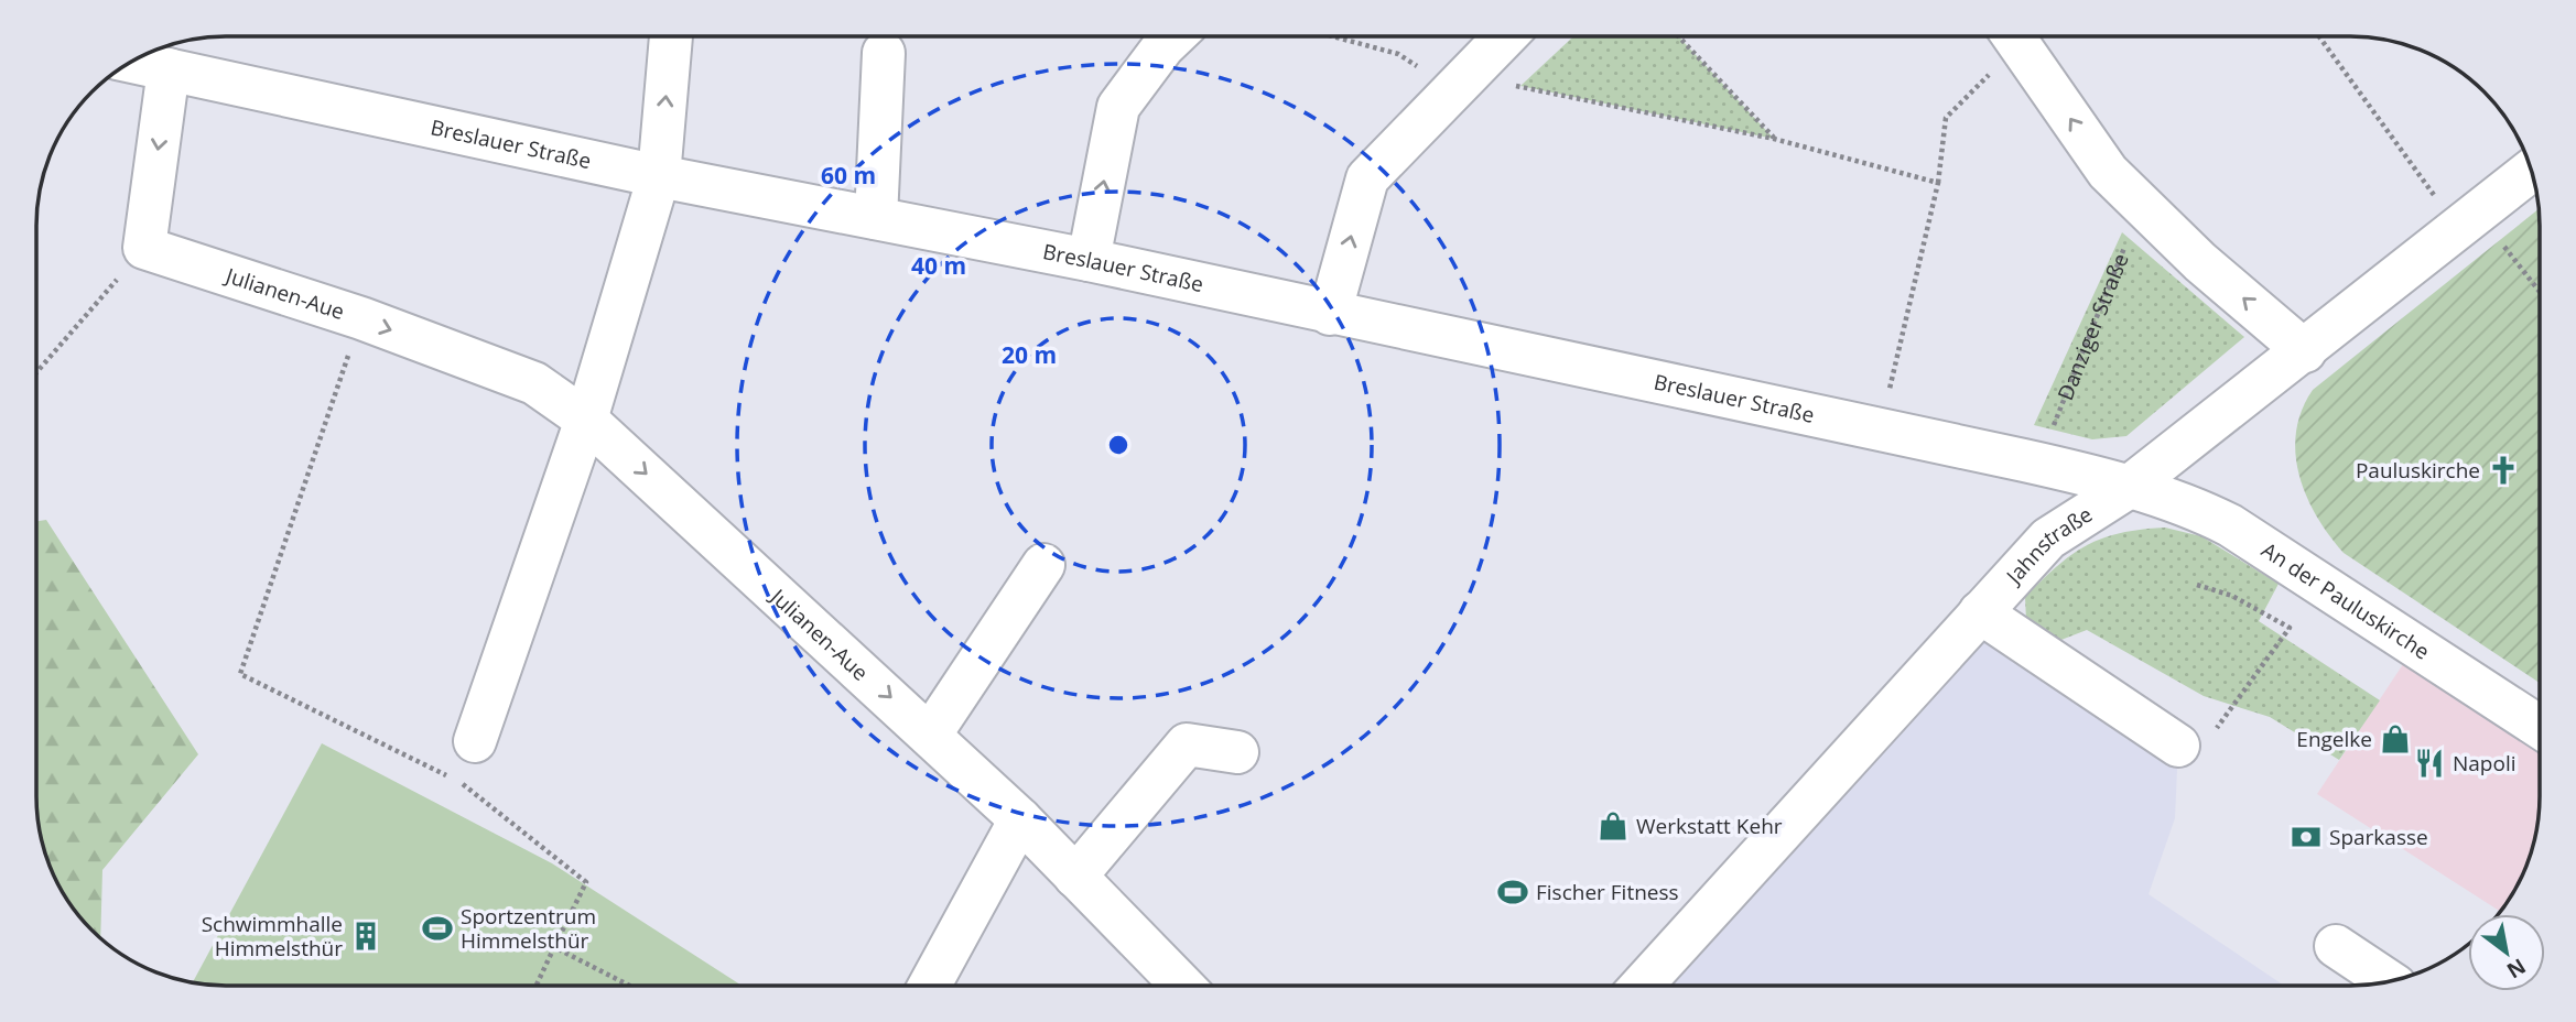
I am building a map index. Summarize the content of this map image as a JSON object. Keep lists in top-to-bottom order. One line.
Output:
{"streets":{"street":["Breslauer Straße","Julianen-Aue","Jahnstraße","An der Pauluskirche"],"path":["Danziger Straße"]},"crossings":[["Breslauer Straße","Jahnstraße"],["Breslauer Straße","An der Pauluskirche"],["Jahnstraße","An der Pauluskirche"]],"one_way":["Julianen-Aue"],"places":{"church":["Pauluskirche"],"shop":["Engelke","Werkstatt Kehr"],"restaurant":["Napoli"],"bank":["Sparkasse"],"sports":["Fischer Fitness","Sportzentrum Himmelsthür"],"building":["Schwimmhalle Himmelsthür"]},"north":"bottom right","rings":["60 m","40 m","20 m"]}
